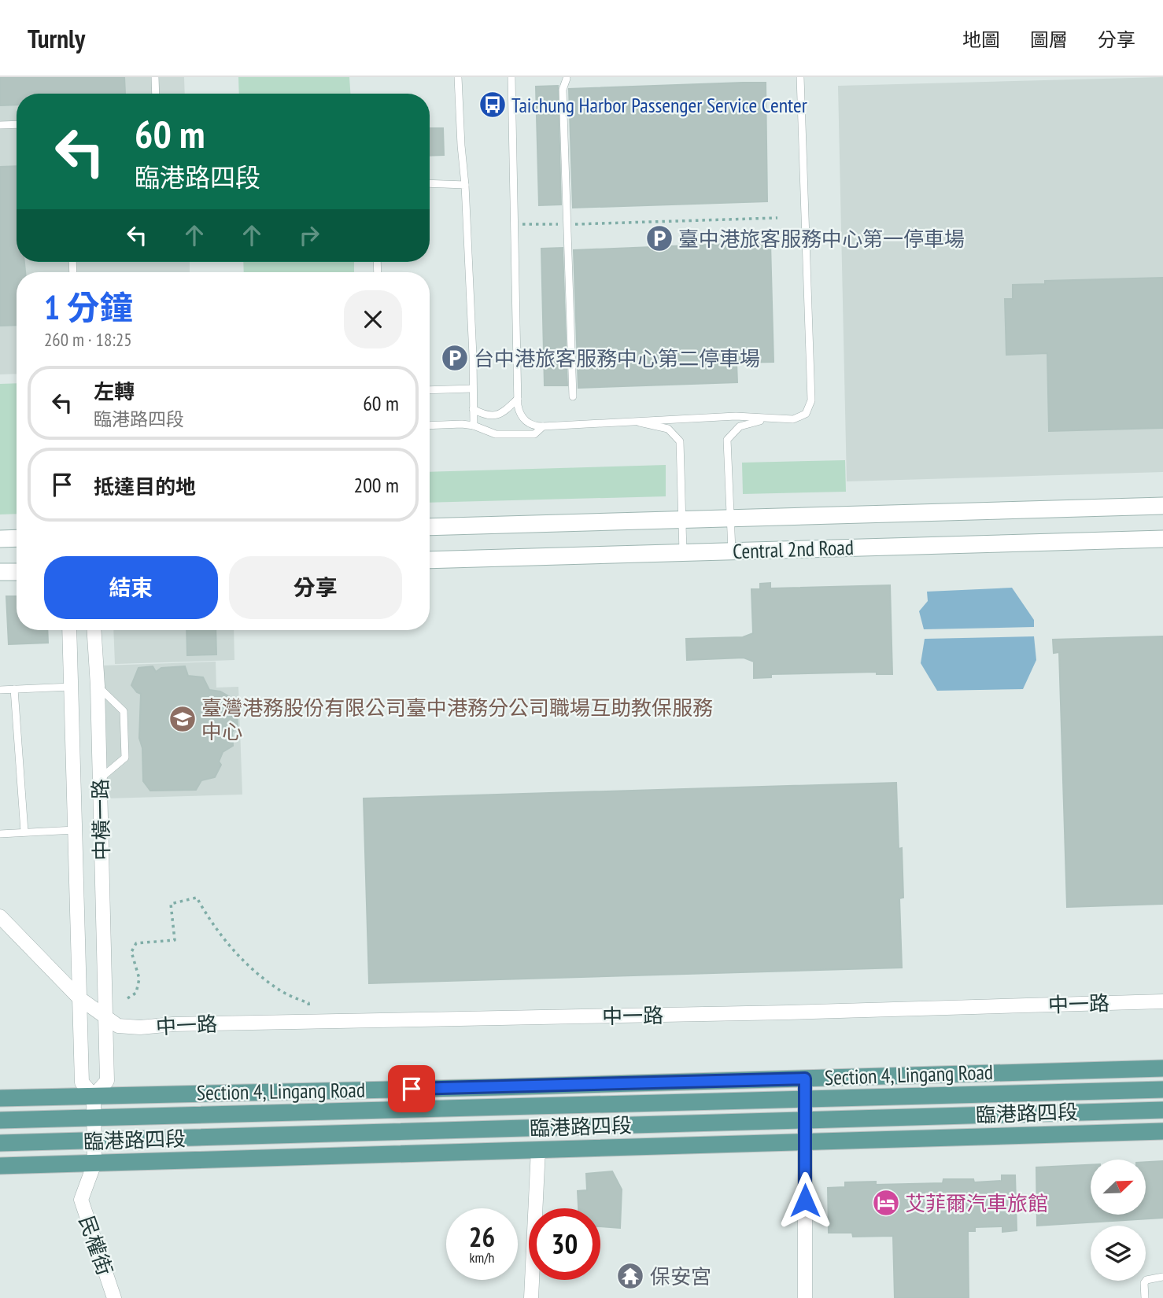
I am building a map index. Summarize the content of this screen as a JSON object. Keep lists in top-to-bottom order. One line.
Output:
{"streets":{"main road":["Section 4, Lingang Road","臨港路四段"],"street":["Central 2nd Road","中橫一路","中一路","民權街"]},"crossings":[["中橫一路","中一路"],["中橫一路","臨港路四段"],["中橫一路","民權街"],["Section 4, Lingang Road","臨港路四段"],["Section 4, Lingang Road","民權街"],["臨港路四段","民權街"]],"places":{"bus stop":["Taichung Harbor Passenger Service Center"],"parking":["臺中港旅客服務中心第一停車場","台中港旅客服務中心第二停車場"],"school or university":["臺灣港務股份有限公司臺中港務分公司職場互助教保服務 中心"],"hotel":["艾菲爾汽車旅館"],"temple":["保安宮"]},"north":"top right","page":{"header":"Turnly","nav":["地圖","圖層","分享"],"turn":["60 m","臨港路四段"],"heading":["1 分鐘","260 m · 18:25"],"list":[{"name":"左轉","note":"臨港路四段","value":"60 m"},{"name":"抵達目的地","value":"200 m"}],"buttons":["結束","分享"],"speed":"26 km/h","limit":"30"}}
